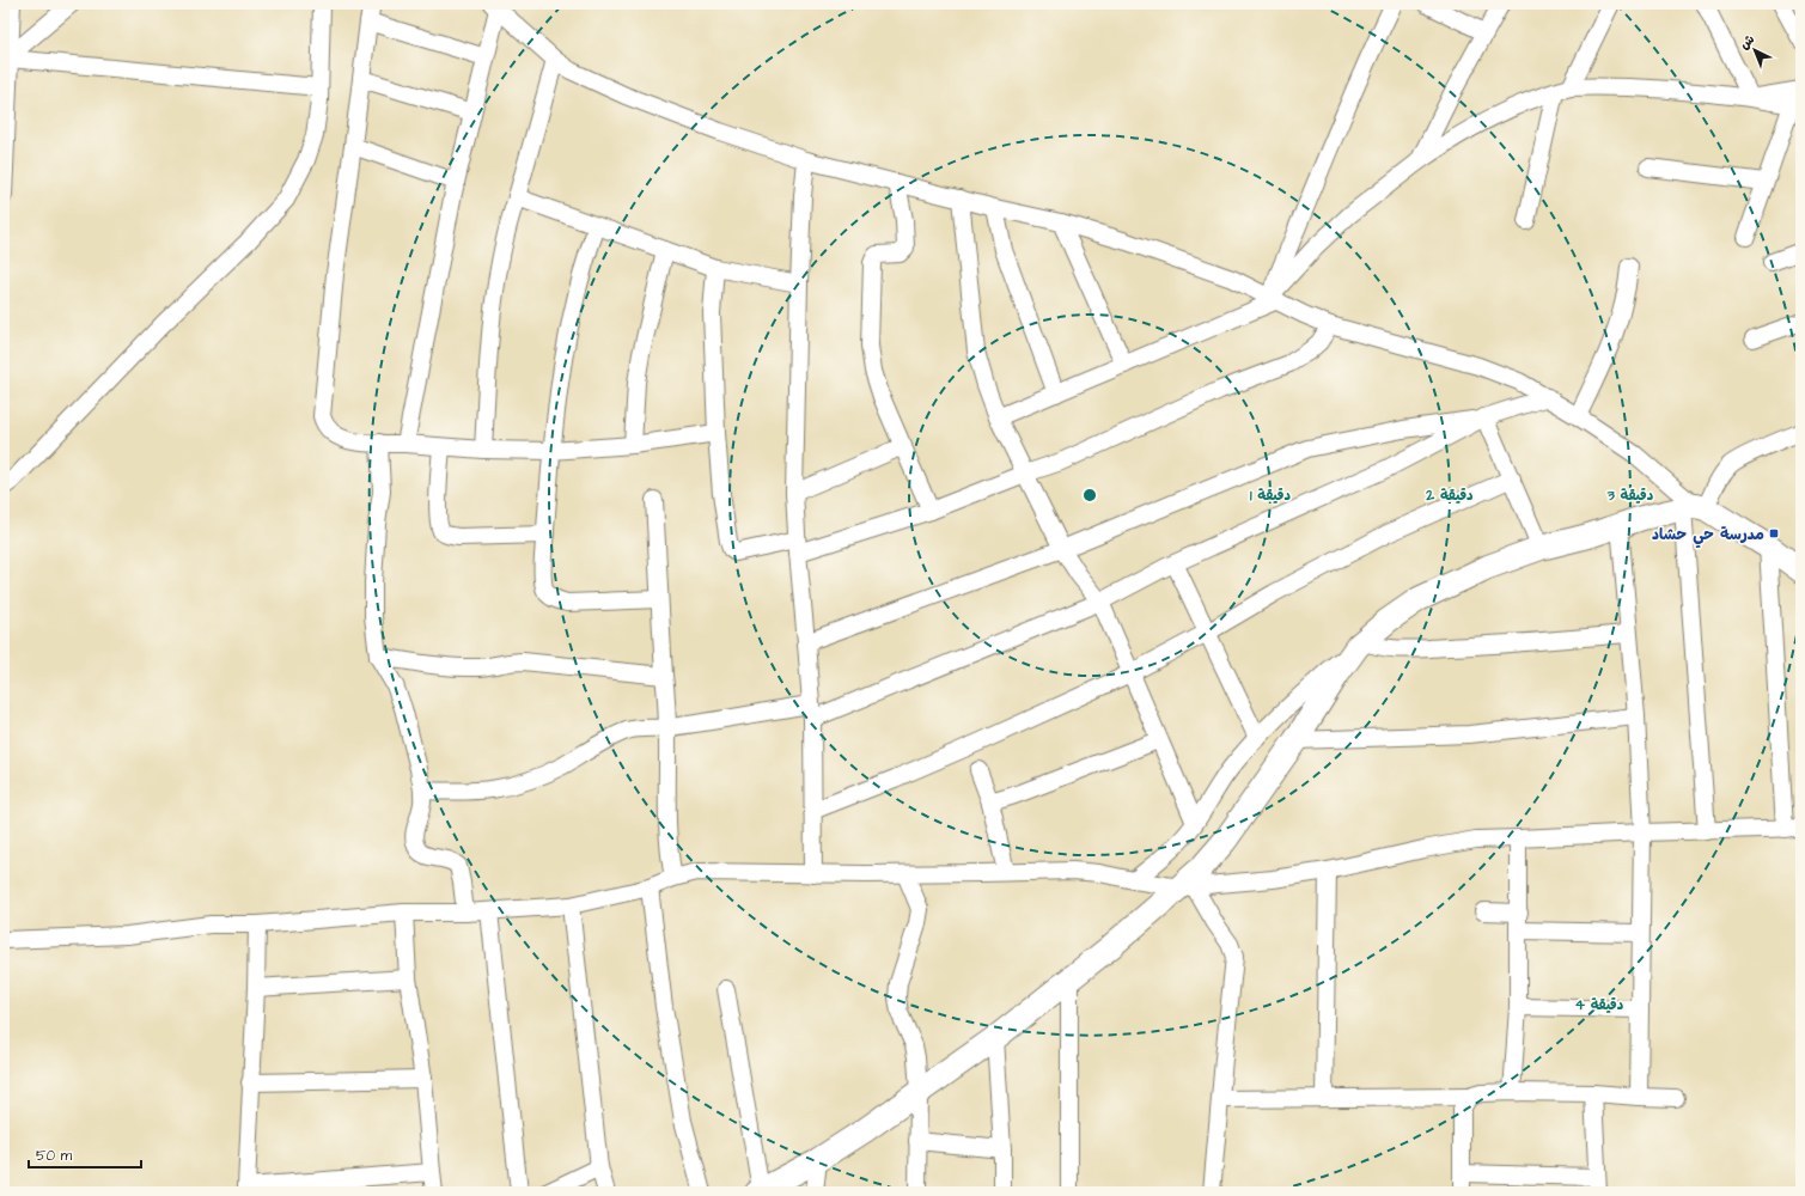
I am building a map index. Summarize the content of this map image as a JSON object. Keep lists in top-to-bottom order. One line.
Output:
{"places":{"transit":["مدرسة حي حشاد"]},"scale_bar":"50 m","north":"top left","rings":["1 دقيقة","2 دقيقة","3 دقيقة","4 دقيقة"]}
